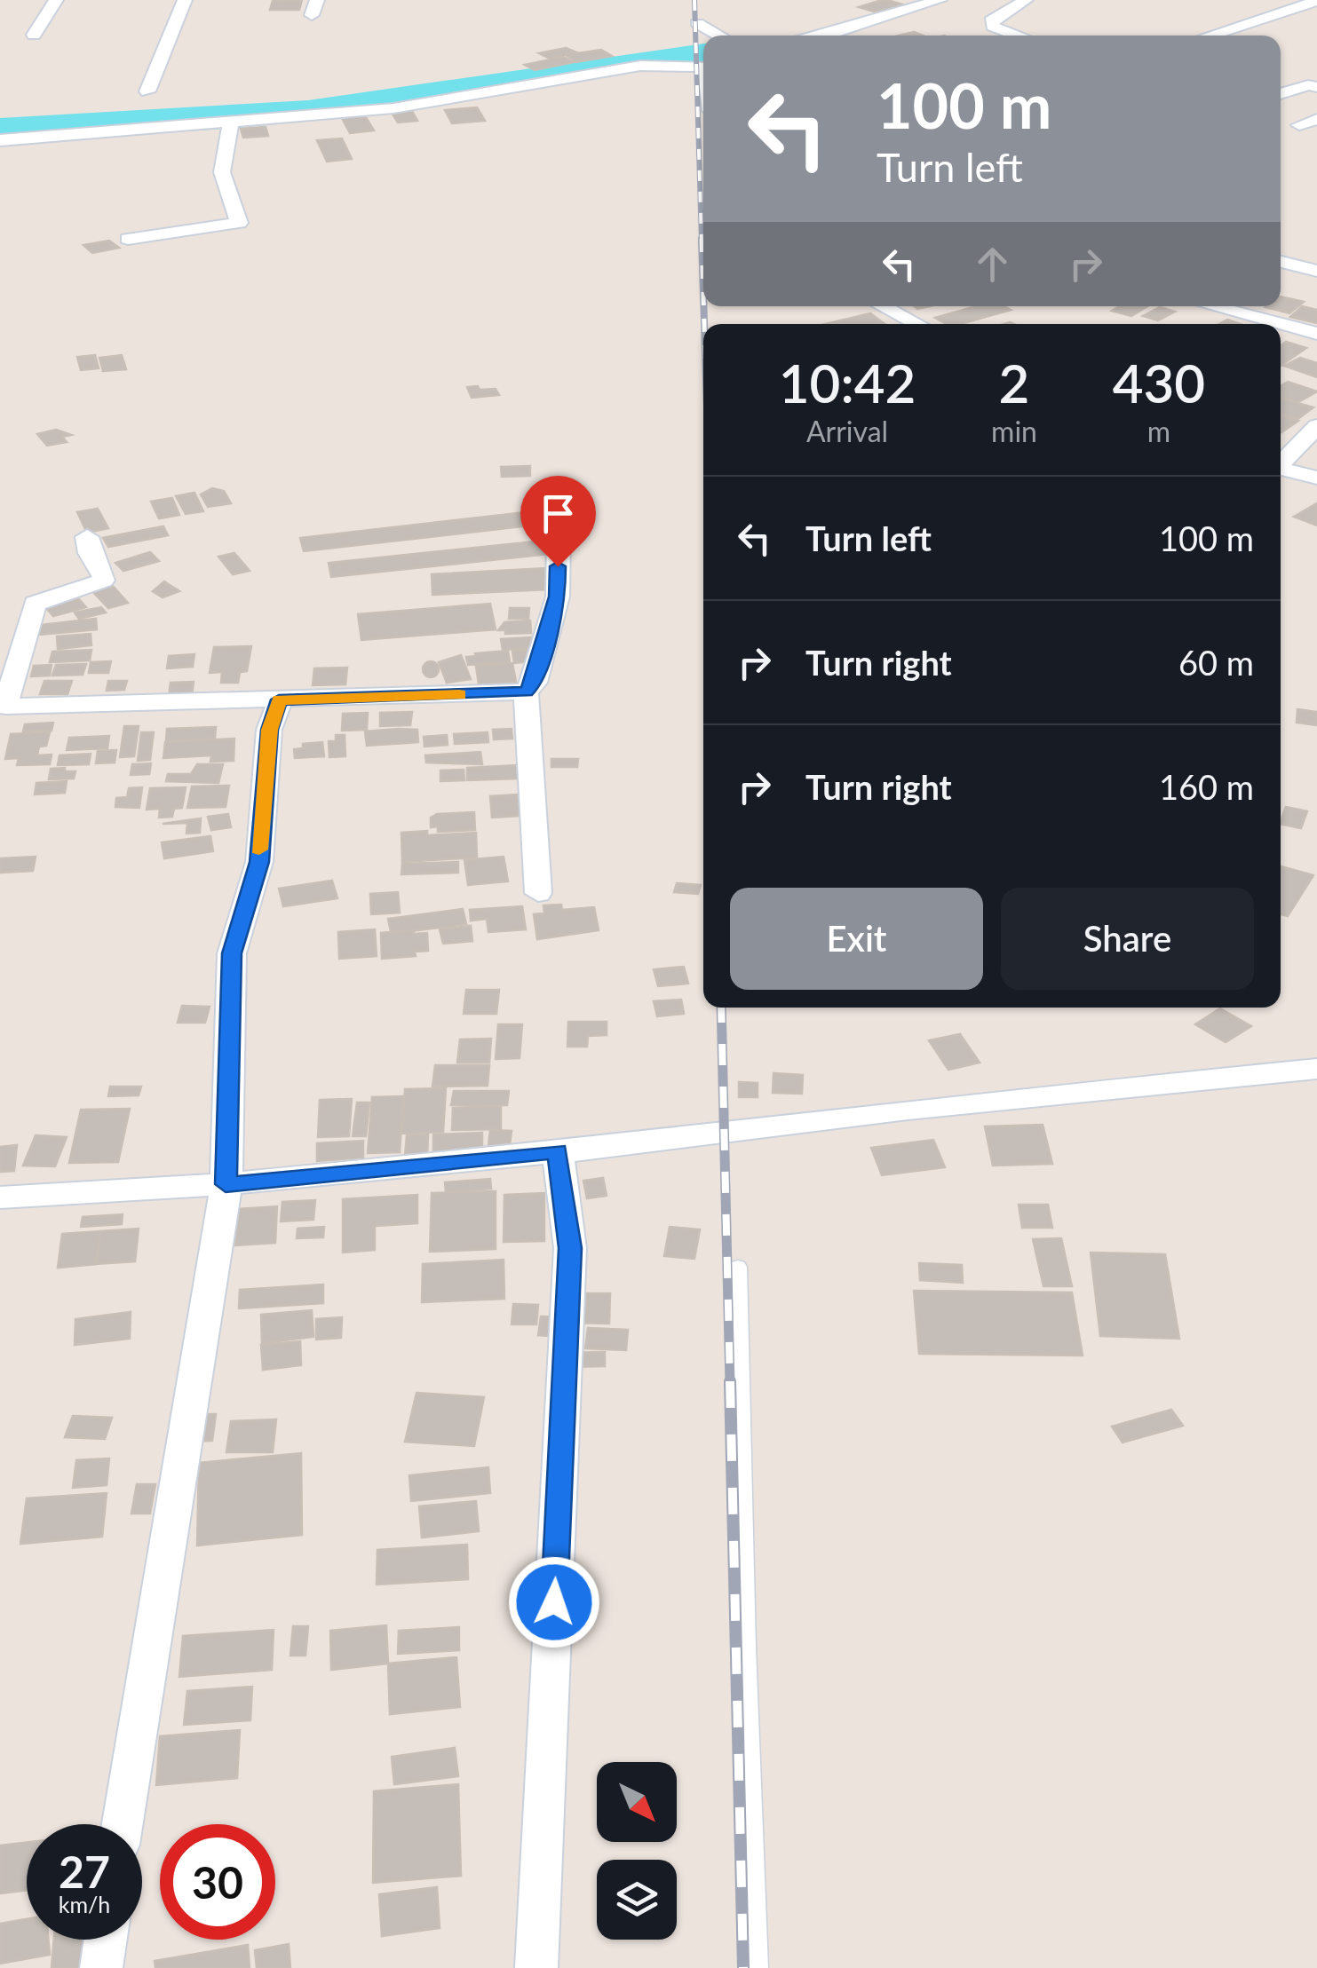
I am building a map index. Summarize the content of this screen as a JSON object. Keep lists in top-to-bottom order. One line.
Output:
{"north":"bottom right","page":{"turn":["100 m","Turn left"],"eta":["10:42","Arrival","2","min","430","m"],"list":[{"name":"Turn left","value":"100 m"},{"name":"Turn right","value":"60 m"},{"name":"Turn right","value":"160 m"}],"buttons":["Exit","Share"],"speed":"27 km/h","limit":"30"}}
